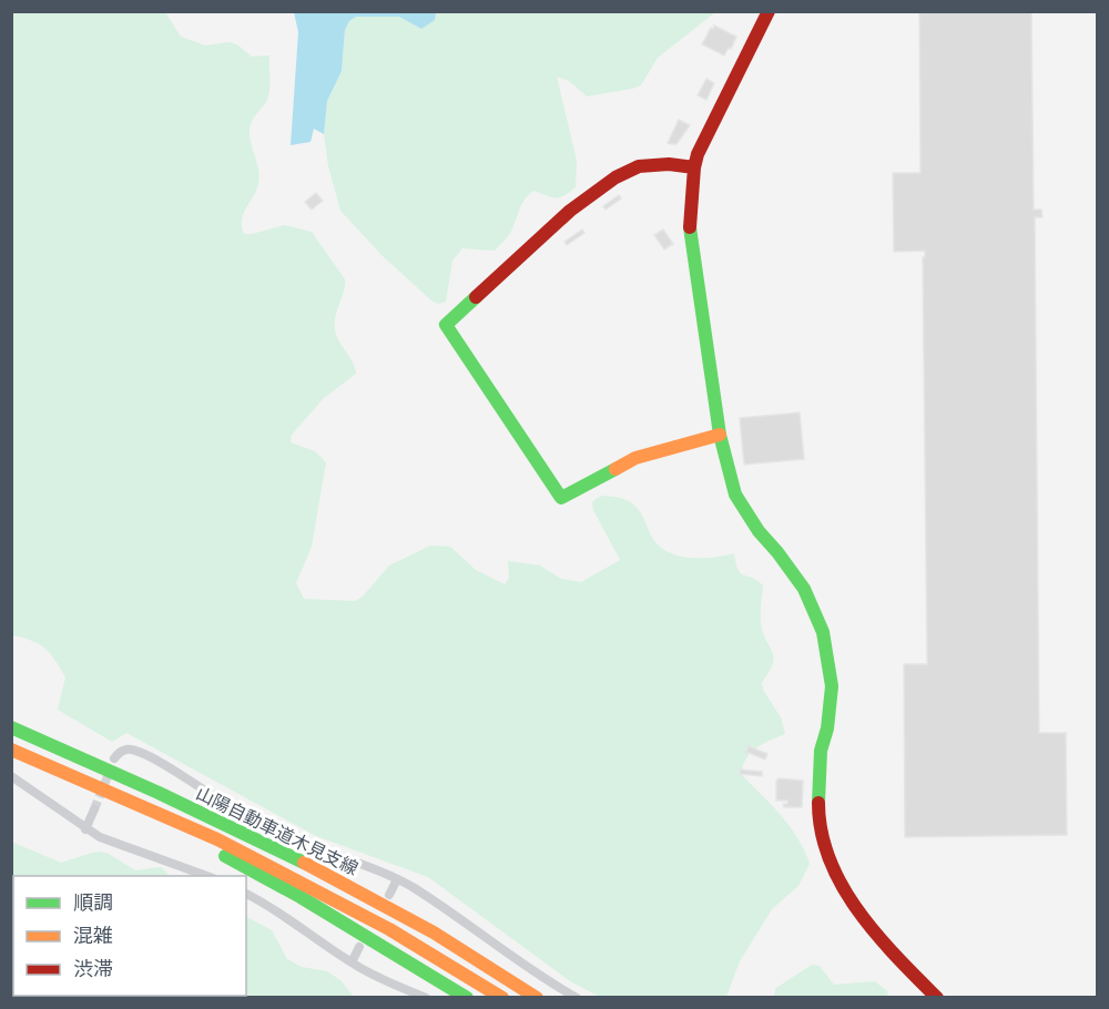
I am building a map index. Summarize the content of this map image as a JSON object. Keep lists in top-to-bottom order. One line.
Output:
{"streets":{"main road":["山陽自動車道木見支線"]},"legend":["順調","混雑","渋滞"]}
